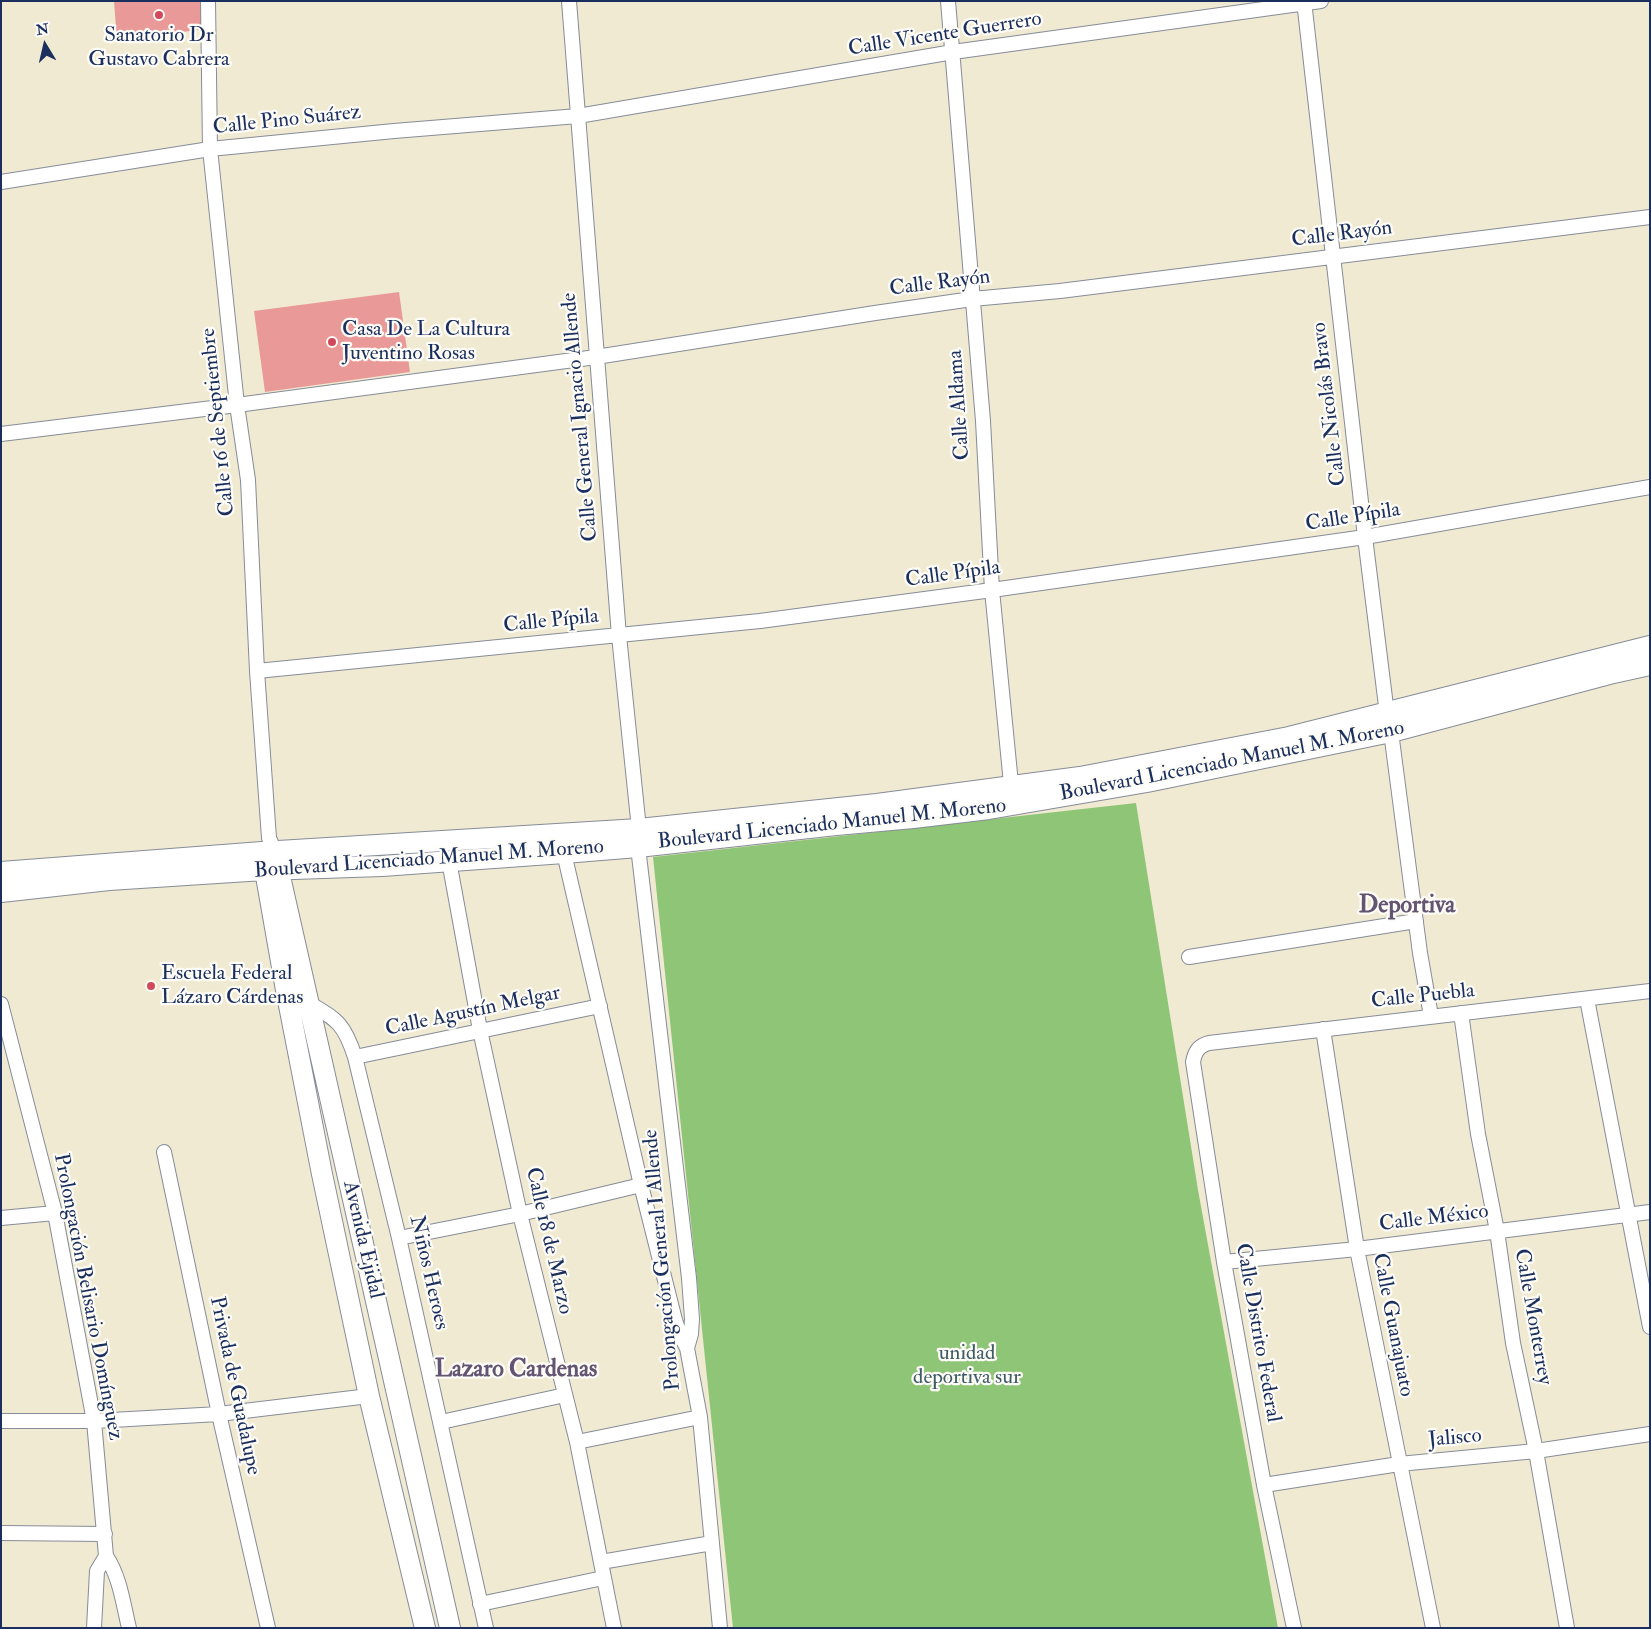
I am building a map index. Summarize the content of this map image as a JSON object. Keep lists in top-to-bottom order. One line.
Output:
{"streets":{"main road":["Boulevard Licenciado Manuel M. Moreno","Avenida Ejidal"],"street":["Calle Vicente Guerrero","Calle Pino Suárez","Calle Rayón","Calle Nicolás Bravo","Calle Aldama","Calle General Ignacio Allende","Calle 16 de Septiembre","Calle Pípila","Calle Puebla","Calle Agustín Melgar","Calle México","Calle 18 de Marzo","Prolongación General I Allende","Niños Heroes","Prolongación Belisario Domínguez","Calle Monterrey","Calle Guanajuato","Calle Distrito Federal","Privada de Guadalupe","Jalisco"]},"crossings":[["Calle Vicente Guerrero","Calle Pino Suárez"],["Calle Vicente Guerrero","Calle Nicolás Bravo"],["Calle Vicente Guerrero","Calle Aldama"],["Calle Vicente Guerrero","Calle General Ignacio Allende"],["Calle Pino Suárez","Calle General Ignacio Allende"],["Calle Pino Suárez","Calle 16 de Septiembre"],["Calle Rayón","Calle Nicolás Bravo"],["Calle Rayón","Calle Aldama"],["Calle Rayón","Calle General Ignacio Allende"],["Calle Rayón","Calle 16 de Septiembre"],["Calle Nicolás Bravo","Calle Pípila"],["Calle Nicolás Bravo","Boulevard Licenciado Manuel M. Moreno"],["Calle Nicolás Bravo","Calle Puebla"],["Calle Aldama","Calle Pípila"],["Calle Aldama","Boulevard Licenciado Manuel M. Moreno"],["Calle General Ignacio Allende","Calle Pípila"],["Calle General Ignacio Allende","Boulevard Licenciado Manuel M. Moreno"],["Calle General Ignacio Allende","Prolongación General I Allende"],["Calle 16 de Septiembre","Calle Pípila"],["Calle 16 de Septiembre","Boulevard Licenciado Manuel M. Moreno"],["Calle 16 de Septiembre","Avenida Ejidal"],["Boulevard Licenciado Manuel M. Moreno","Avenida Ejidal"],["Boulevard Licenciado Manuel M. Moreno","Calle 18 de Marzo"],["Boulevard Licenciado Manuel M. Moreno","Prolongación General I Allende"],["Calle Puebla","Calle Monterrey"],["Calle Puebla","Calle Guanajuato"],["Calle Puebla","Calle Distrito Federal"],["Calle Agustín Melgar","Calle 18 de Marzo"],["Calle Agustín Melgar","Niños Heroes"],["Calle México","Calle Monterrey"],["Calle México","Calle Guanajuato"],["Calle México","Calle Distrito Federal"],["Avenida Ejidal","Niños Heroes"],["Calle Monterrey","Jalisco"],["Calle Guanajuato","Jalisco"],["Calle Distrito Federal","Jalisco"]],"districts":["Deportiva","Lazaro Cardenas"],"parks":["unidad deportiva sur"],"places":["Sanatorio Dr Gustavo Cabrera","Casa De La Cultura Juventino Rosas","Escuela Federal Lázaro Cárdenas"],"north":"top"}
